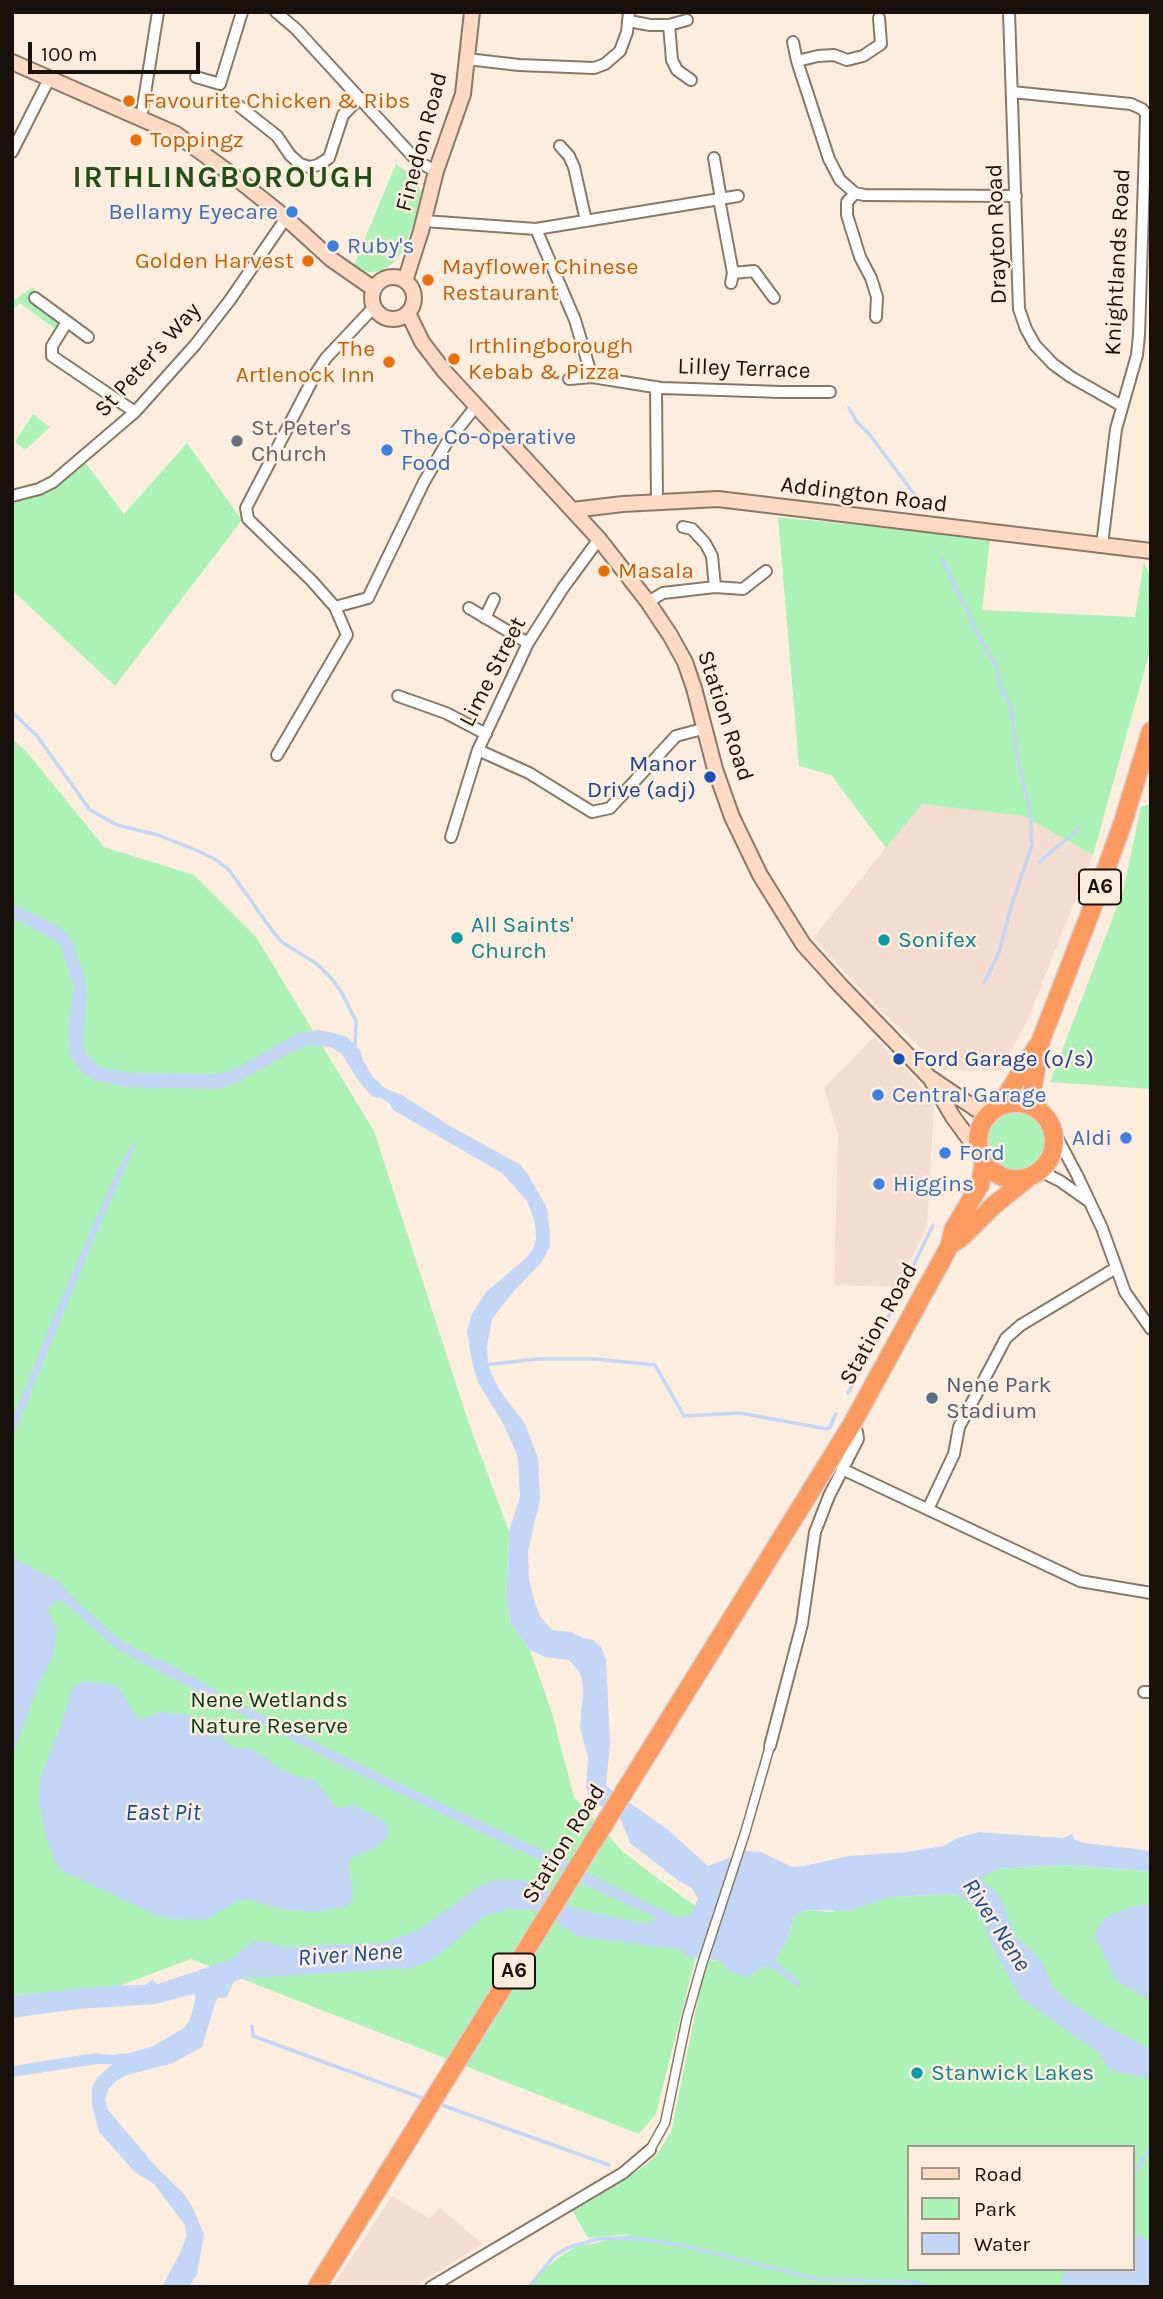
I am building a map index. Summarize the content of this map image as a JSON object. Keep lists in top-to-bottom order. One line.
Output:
{"streets":{"highway":["Station Road","A6"],"main road":["Finedon Road","Addington Road"],"street":["Drayton Road","Knightlands Road","St Peter's Way","Lilley Terrace","Lime Street"]},"crossings":[["Finedon Road","Station Road"],["Drayton Road","Knightlands Road"],["Knightlands Road","Addington Road"],["Addington Road","Station Road"],["Lime Street","Station Road"],["Station Road","A6"]],"districts":["IRTHLINGBOROUGH"],"water":["East Pit","River Nene"],"parks":["Nene Wetlands Nature Reserve"],"places":["Favourite Chicken & Ribs","Toppingz","Bellamy Eyecare","Ruby's","Golden Harvest","Mayflower Chinese Restaurant","Irthlingborough Kebab & Pizza","The Artlenock Inn","St. Peter's Church","The Co-operative Food","Masala","Manor Drive (adj)","All Saints' Church","Sonifex","Ford Garage (o/s)","Central Garage","Aldi","Ford","Higgins","Nene Park Stadium","Stanwick Lakes"],"legend":["Road","Park","Water"],"scale_bar":"100 m"}
